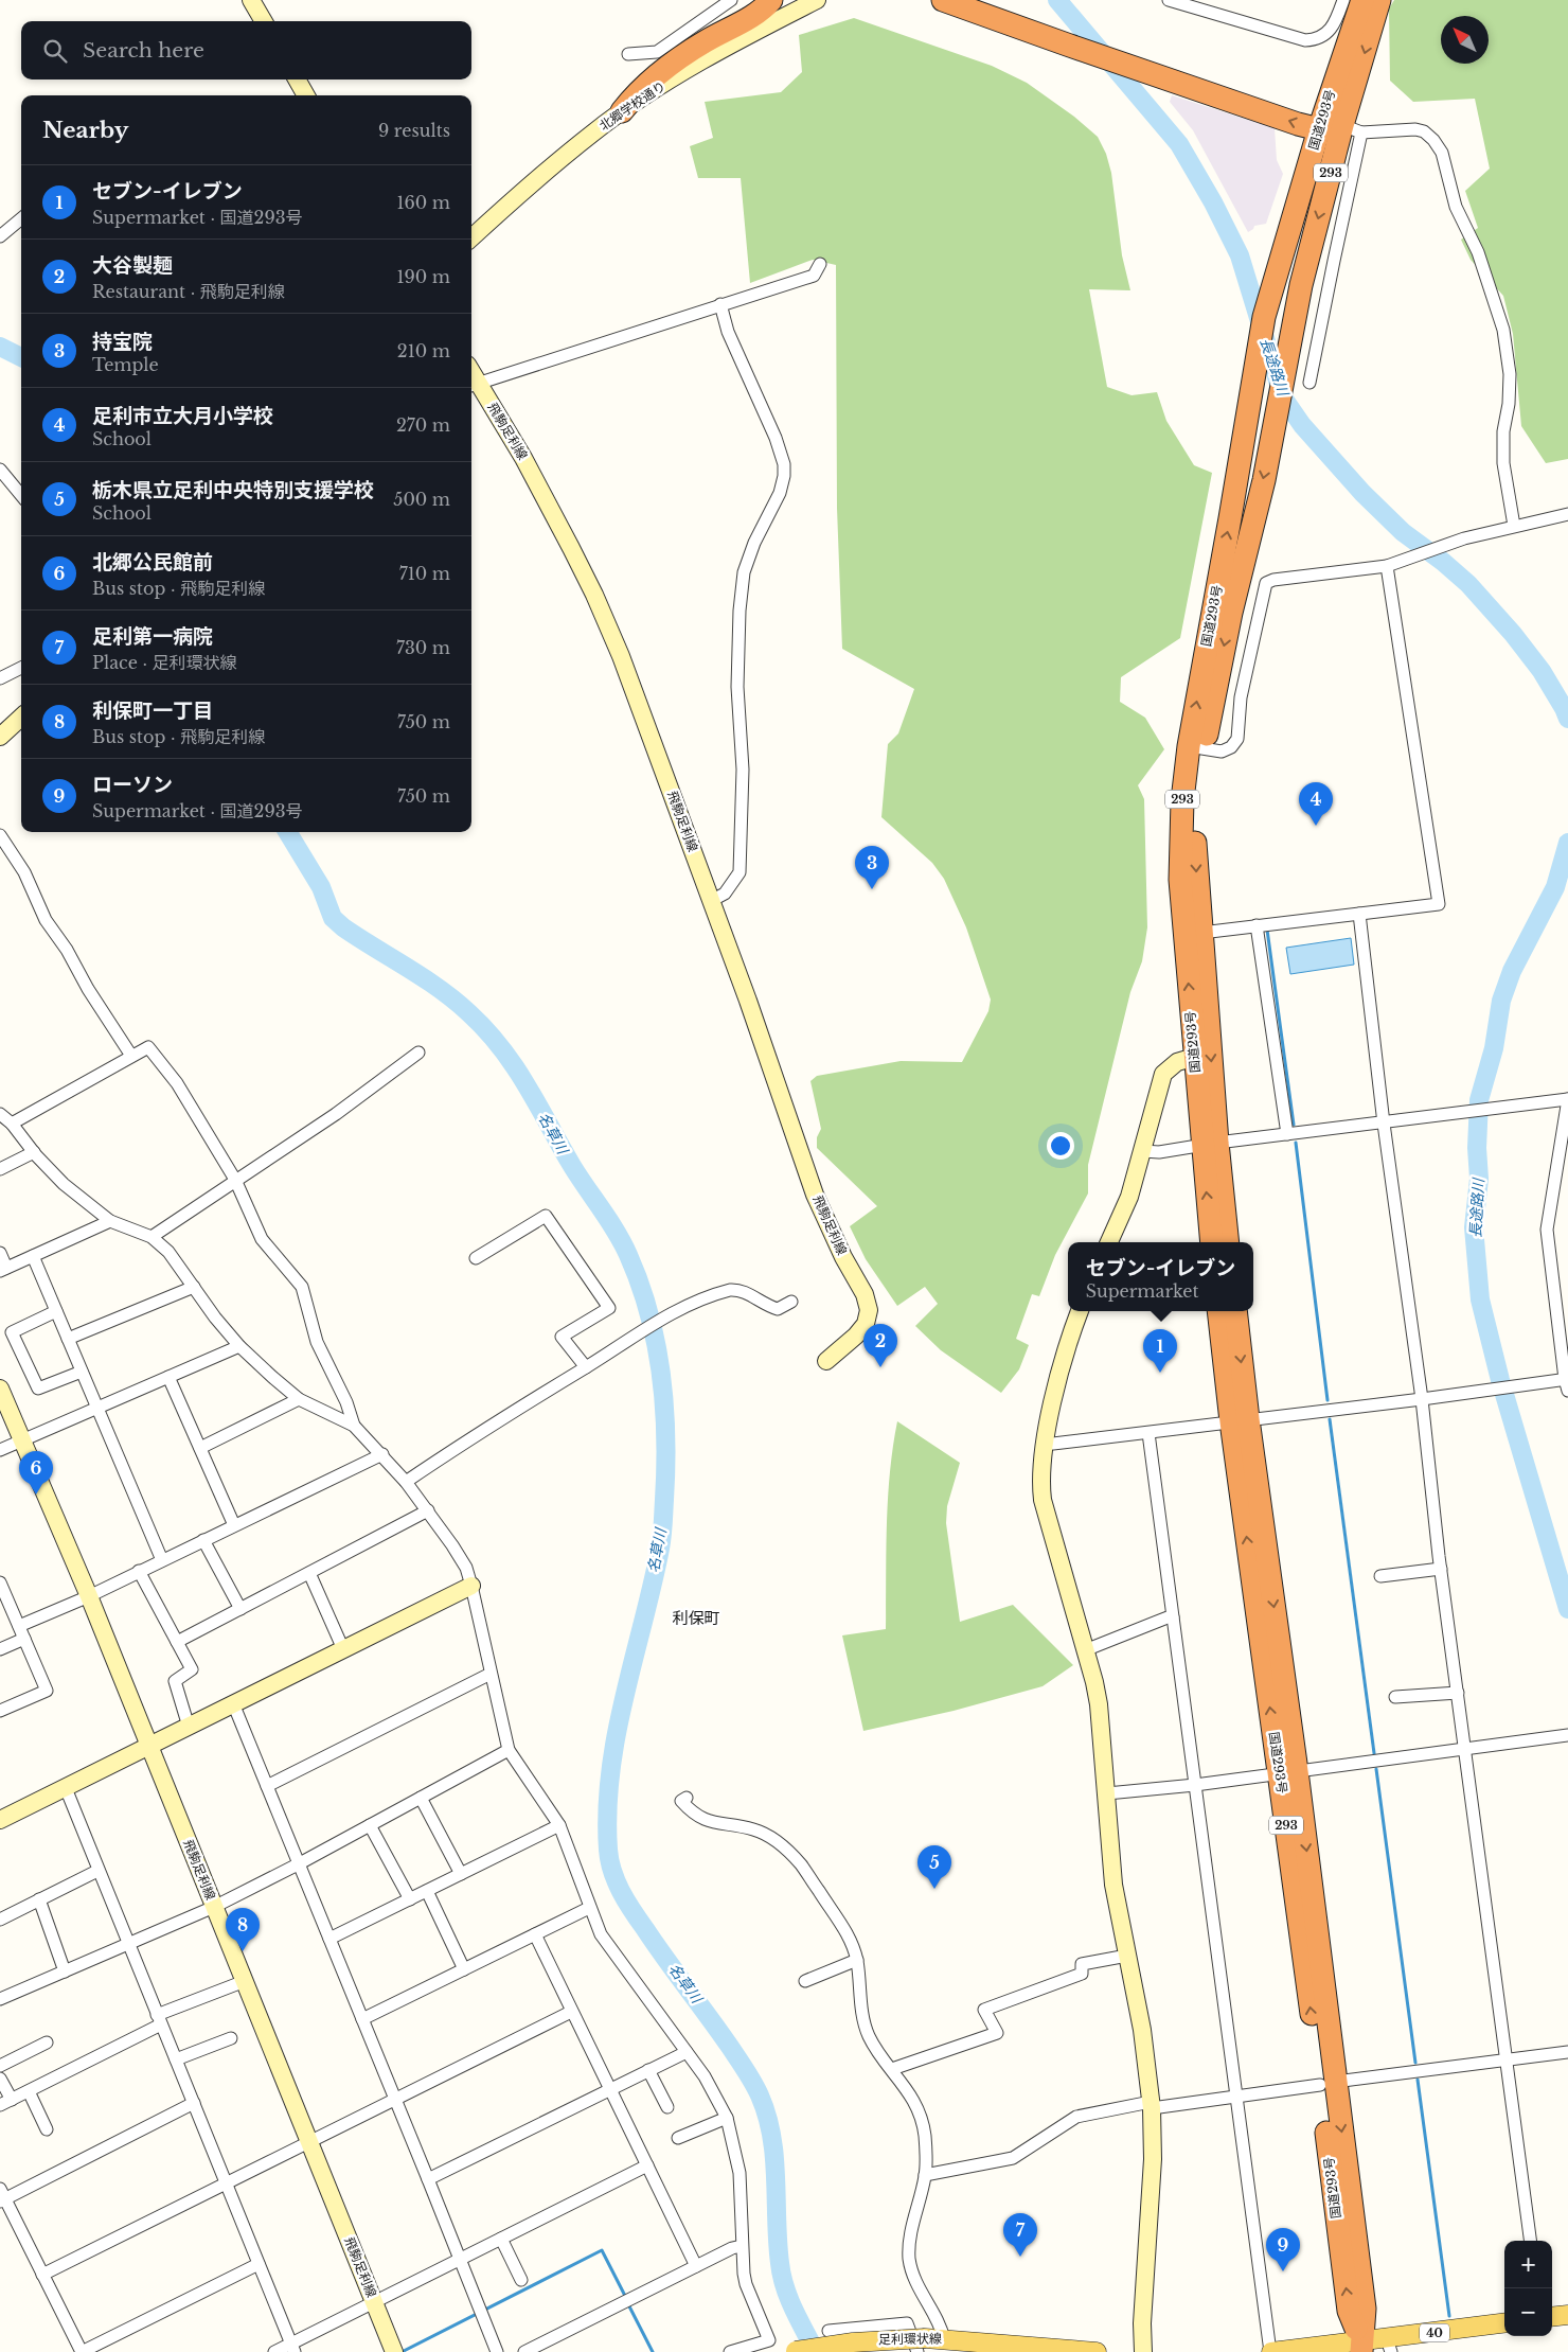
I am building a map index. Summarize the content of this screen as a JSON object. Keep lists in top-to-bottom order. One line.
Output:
{"streets":{"highway":["国道293号","293"],"main road":["40","足利環状線"],"street":["北郷学校通り","飛駒足利線"]},"crossings":[["国道293号","40"]],"districts":["利保町"],"water":["長途路川","名草川"],"north":"top left","page":{"search":"Search here","heading":["Nearby","9 results"],"list":[{"mark":"1","name":"セブン-イレブン","note":"Supermarket · 国道293号","value":"160 m"},{"mark":"2","name":"大谷製麺","note":"Restaurant · 飛駒足利線","value":"190 m"},{"mark":"3","name":"持宝院","note":"Temple","value":"210 m"},{"mark":"4","name":"足利市立大月小学校","note":"School","value":"270 m"},{"mark":"5","name":"栃木県立足利中央特別支援学校","note":"School","value":"500 m"},{"mark":"6","name":"北郷公民館前","note":"Bus stop · 飛駒足利線","value":"710 m"},{"mark":"7","name":"足利第一病院","note":"Place · 足利環状線","value":"730 m"},{"mark":"8","name":"利保町一丁目","note":"Bus stop · 飛駒足利線","value":"750 m"},{"mark":"9","name":"ローソン","note":"Supermarket · 国道293号","value":"750 m"}],"pins":["4","3","2","1","6","5","8","7","9"],"popup":["セブン-イレブン","Supermarket"],"map_buttons":["+","−"]}}
